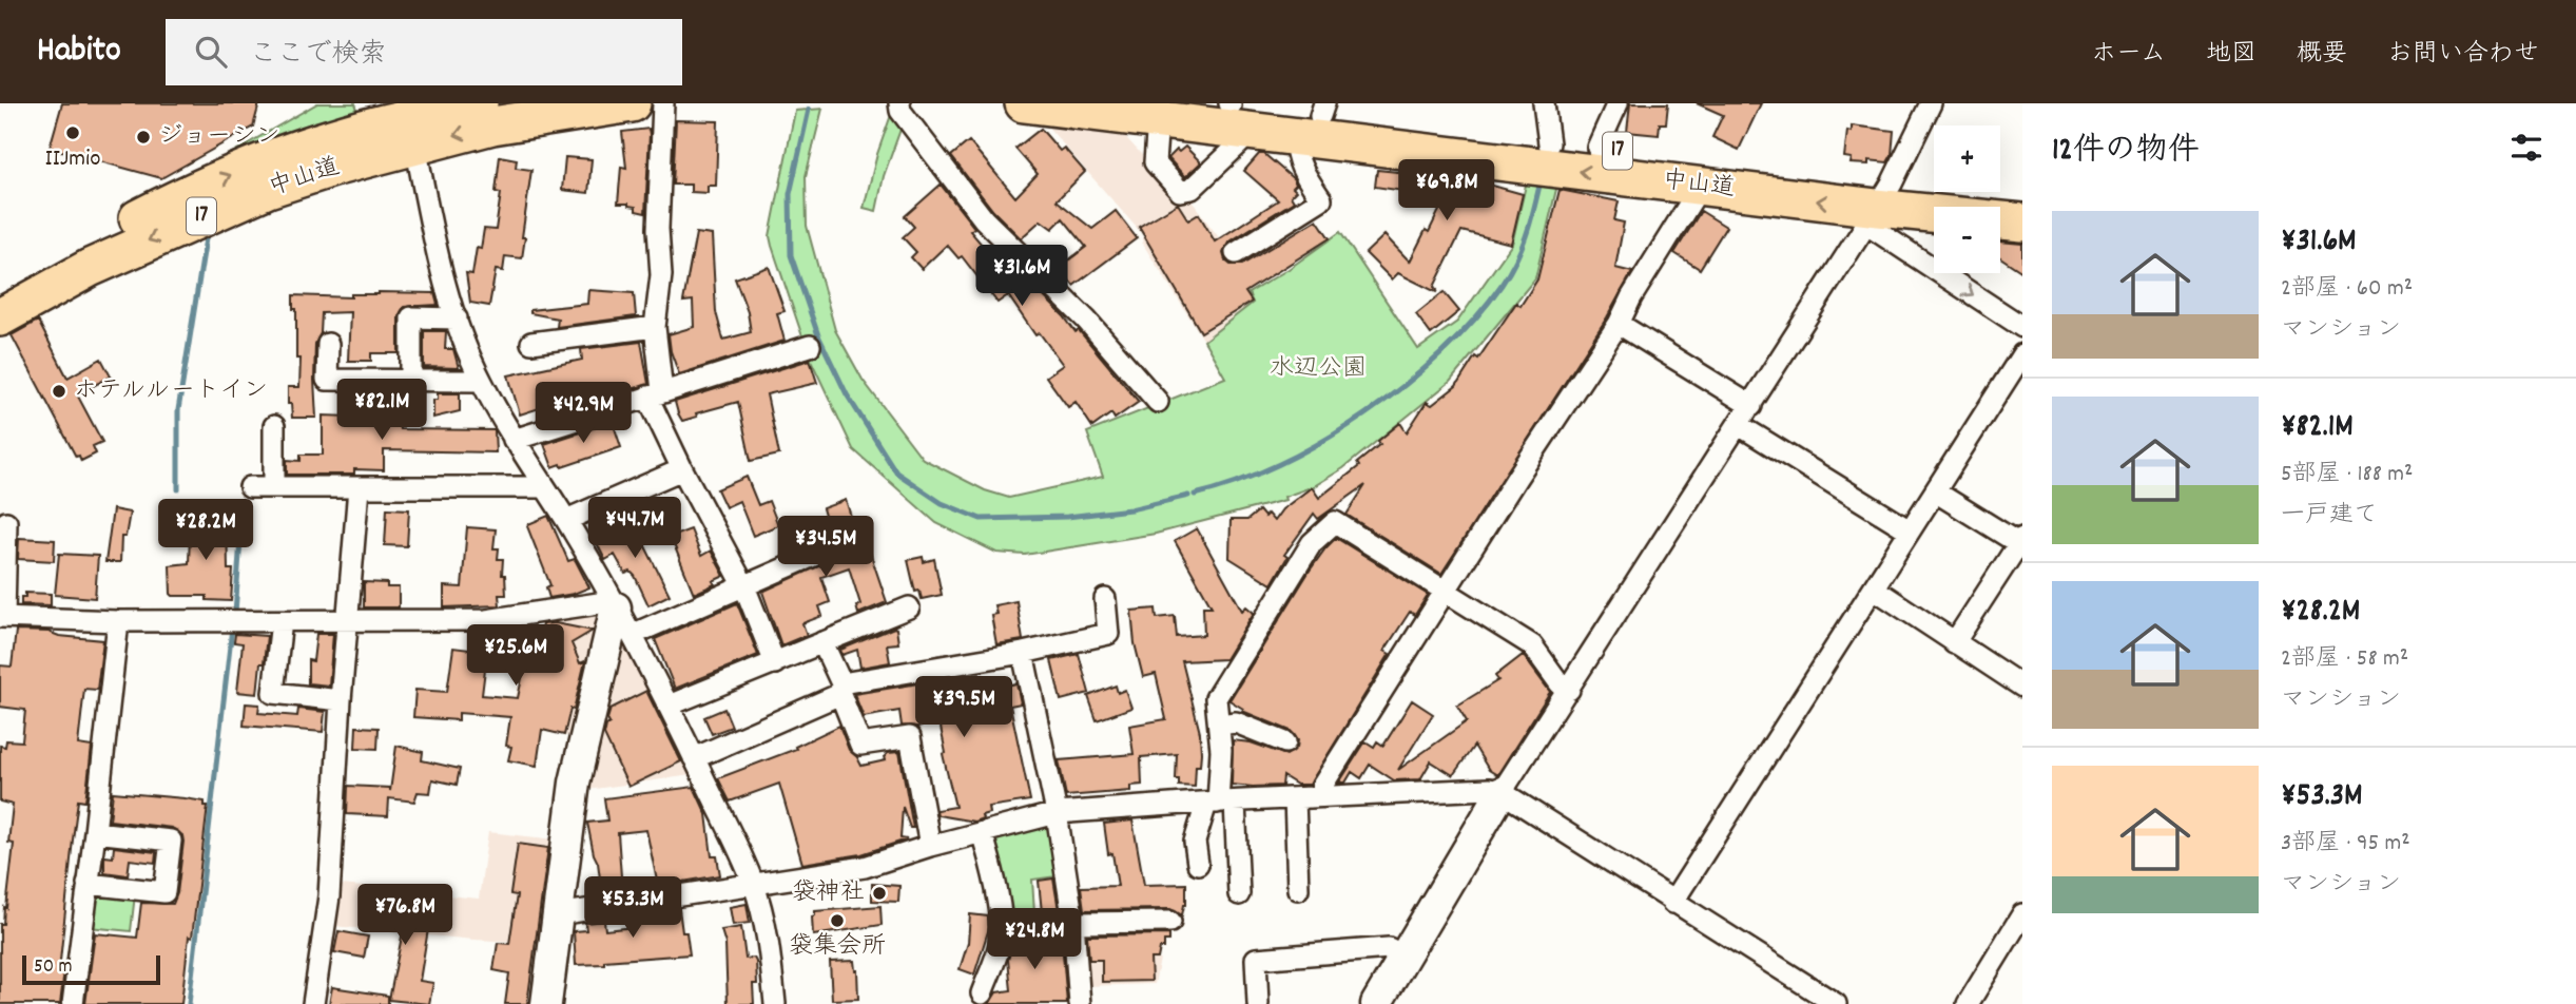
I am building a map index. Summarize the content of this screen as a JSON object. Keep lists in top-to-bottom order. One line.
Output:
{"streets":{"highway":["17","中山道"]},"parks":["水辺公園"],"places":["IIJmio","ジョーシン","ホテルルートイン","袋神社","袋集会所"],"scale_bar":"50 m","page":{"header":"Habito","search":"ここで検索","nav":["ホーム","地図","概要","お問い合わせ"],"heading":"12件の物件","map_buttons":["+","−"],"price":["¥69.8M","¥31.6M","¥82.1M","¥42.9M","¥44.7M","¥28.2M","¥34.5M","¥25.6M","¥39.5M","¥53.3M","¥76.8M","¥24.8M"],"list":[{"name":"¥31.6M","note":"2部屋 · 60 m² · マンション"},{"name":"¥82.1M","note":"5部屋 · 188 m² · 一戸建て"},{"name":"¥28.2M","note":"2部屋 · 58 m² · マンション"},{"name":"¥53.3M","note":"3部屋 · 95 m² · マンション"}],"scale":"50 m"}}
